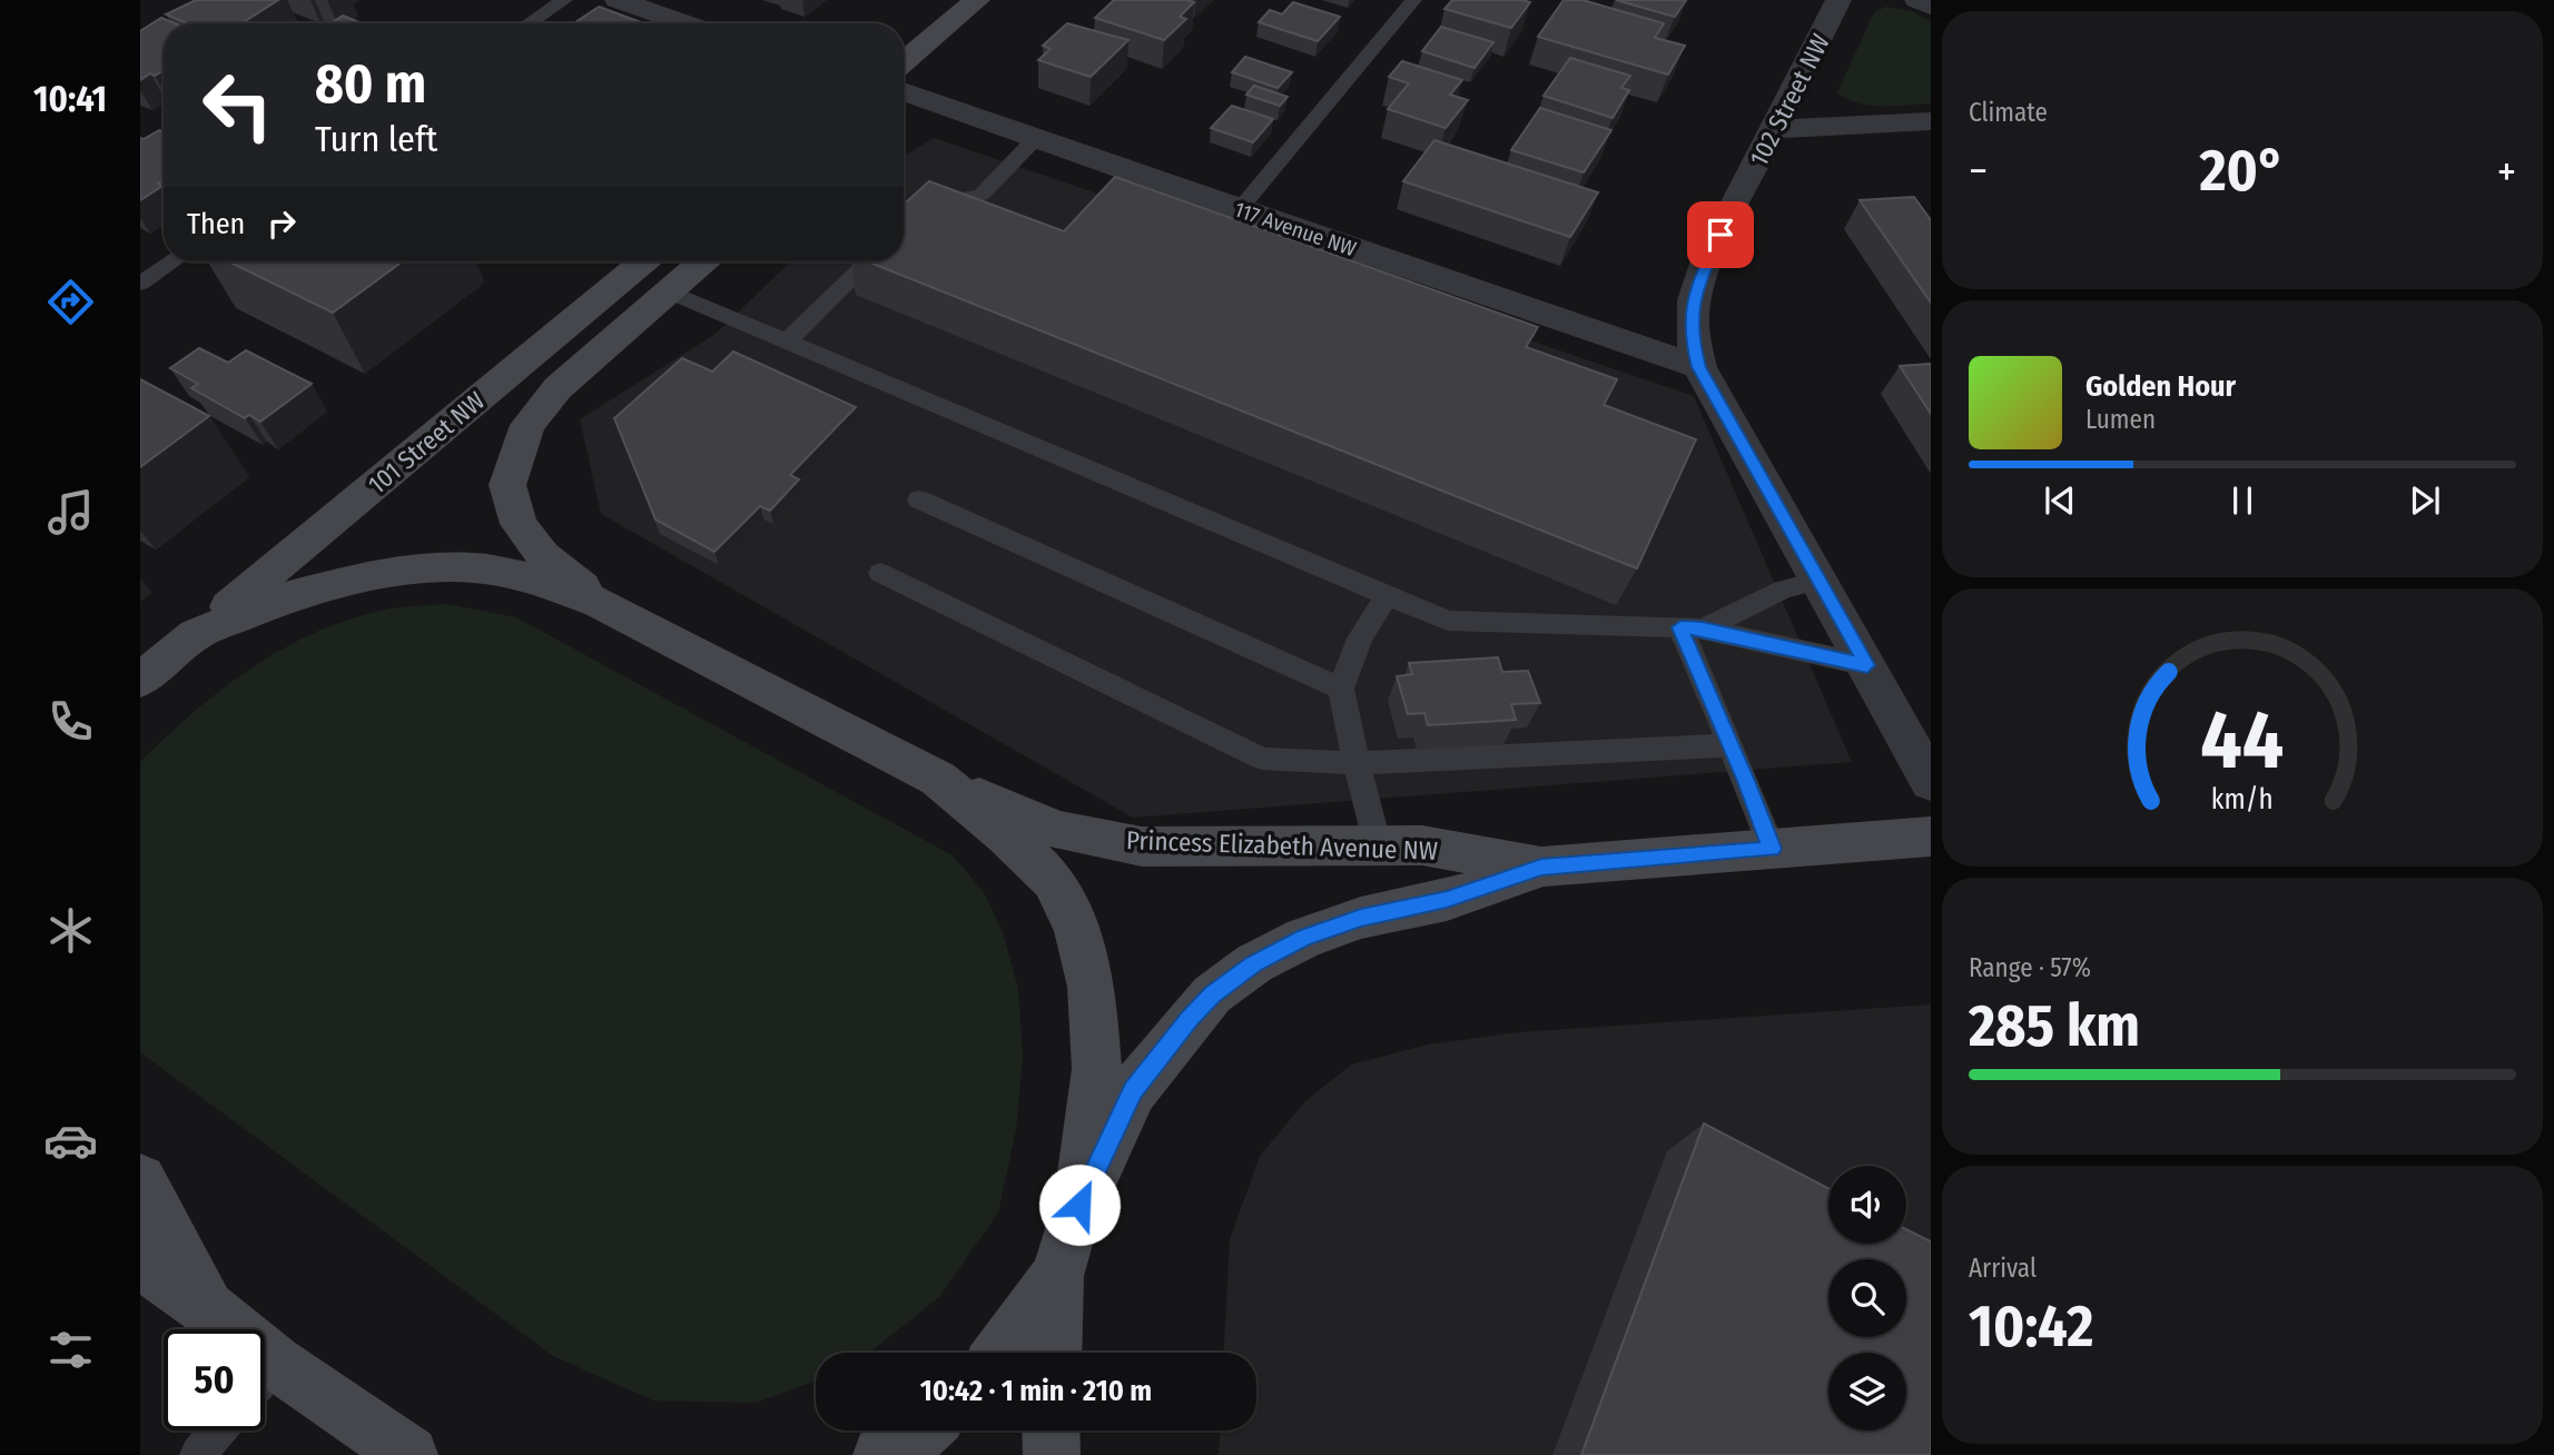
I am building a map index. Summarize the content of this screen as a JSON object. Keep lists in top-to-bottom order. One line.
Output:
{"streets":{"main road":["101 Street NW","Princess Elizabeth Avenue NW"],"street":["102 Street NW","117 Avenue NW"]},"crossings":[["102 Street NW","117 Avenue NW"]],"page":{"tabs":"10:41","tile":["Climate",["Range · 57%","285 km"],["Arrival","10:42"]],"turn":["80 m","Turn left"],"heat":["−","20°","+"],"then":"Then","song":["Golden Hour","Lumen"],"limit":"50","trip":"10:42 · 1 min · 210 m","gauge":["44","km/h"]}}
